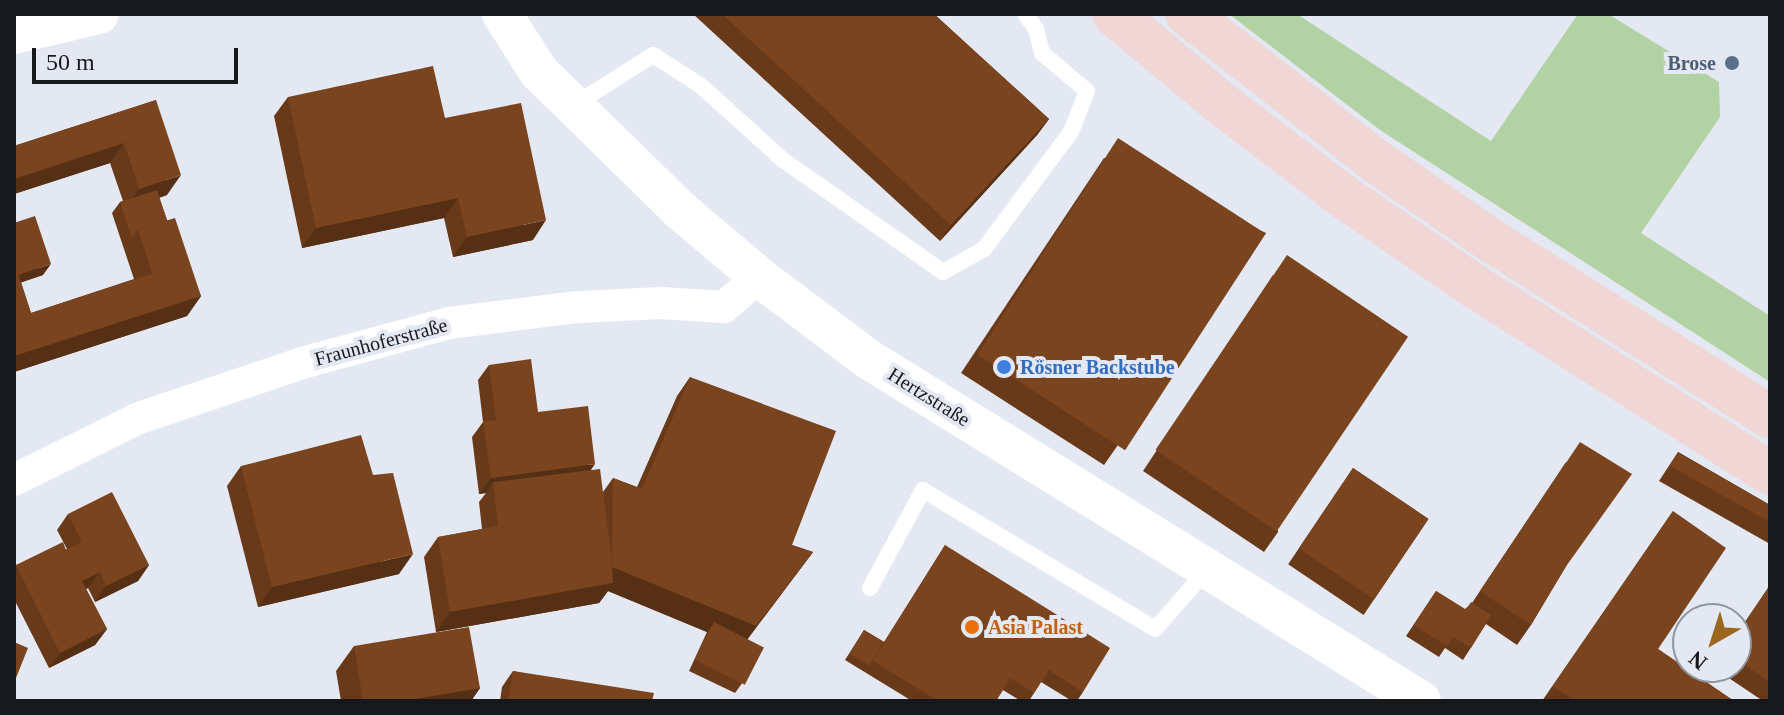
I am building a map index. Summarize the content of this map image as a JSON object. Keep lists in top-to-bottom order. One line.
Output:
{"streets":{"street":["Fraunhoferstraße","Hertzstraße"]},"crossings":[["Fraunhoferstraße","Hertzstraße"]],"places":["Brose","Rösner Backstube","Asia Palast"],"scale_bar":"50 m","north":"bottom left"}
